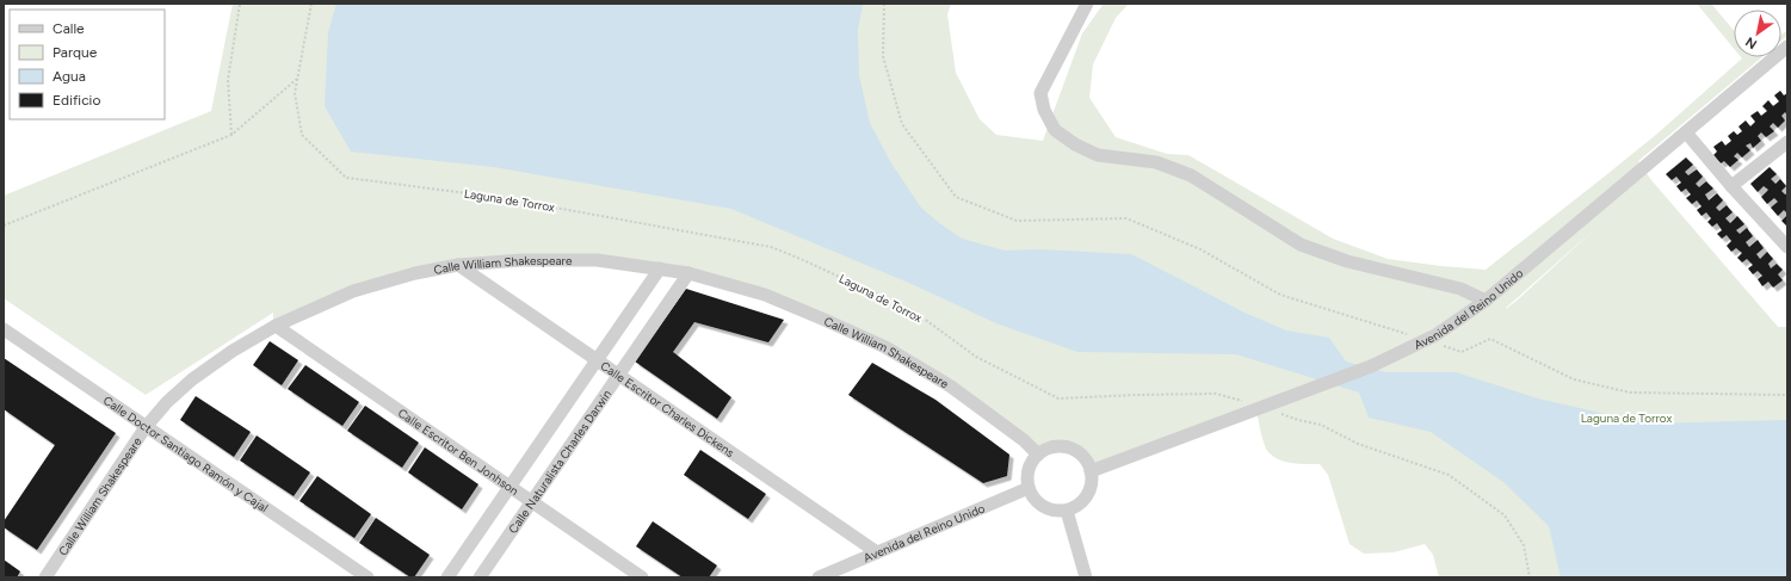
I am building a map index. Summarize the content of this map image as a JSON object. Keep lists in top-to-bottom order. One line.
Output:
{"streets":{"street":["Calle William Shakespeare","Avenida del Reino Unido","Calle Escritor Charles Dickens","Calle Escritor Ben Jonhson","Calle Doctor Santiago Ramón y Cajal","Calle Naturalista Charles Darwin"],"path":["Laguna de Torrox"]},"crossings":[["Laguna de Torrox","Avenida del Reino Unido"],["Calle William Shakespeare","Avenida del Reino Unido"],["Calle William Shakespeare","Calle Escritor Charles Dickens"],["Calle William Shakespeare","Calle Escritor Ben Jonhson"],["Calle William Shakespeare","Calle Doctor Santiago Ramón y Cajal"],["Calle William Shakespeare","Calle Naturalista Charles Darwin"],["Avenida del Reino Unido","Calle Escritor Charles Dickens"],["Calle Escritor Charles Dickens","Calle Naturalista Charles Darwin"],["Calle Escritor Ben Jonhson","Calle Naturalista Charles Darwin"]],"parks":["Laguna de Torrox"],"legend":["Calle","Parque","Agua","Edificio"],"north":"bottom left"}
